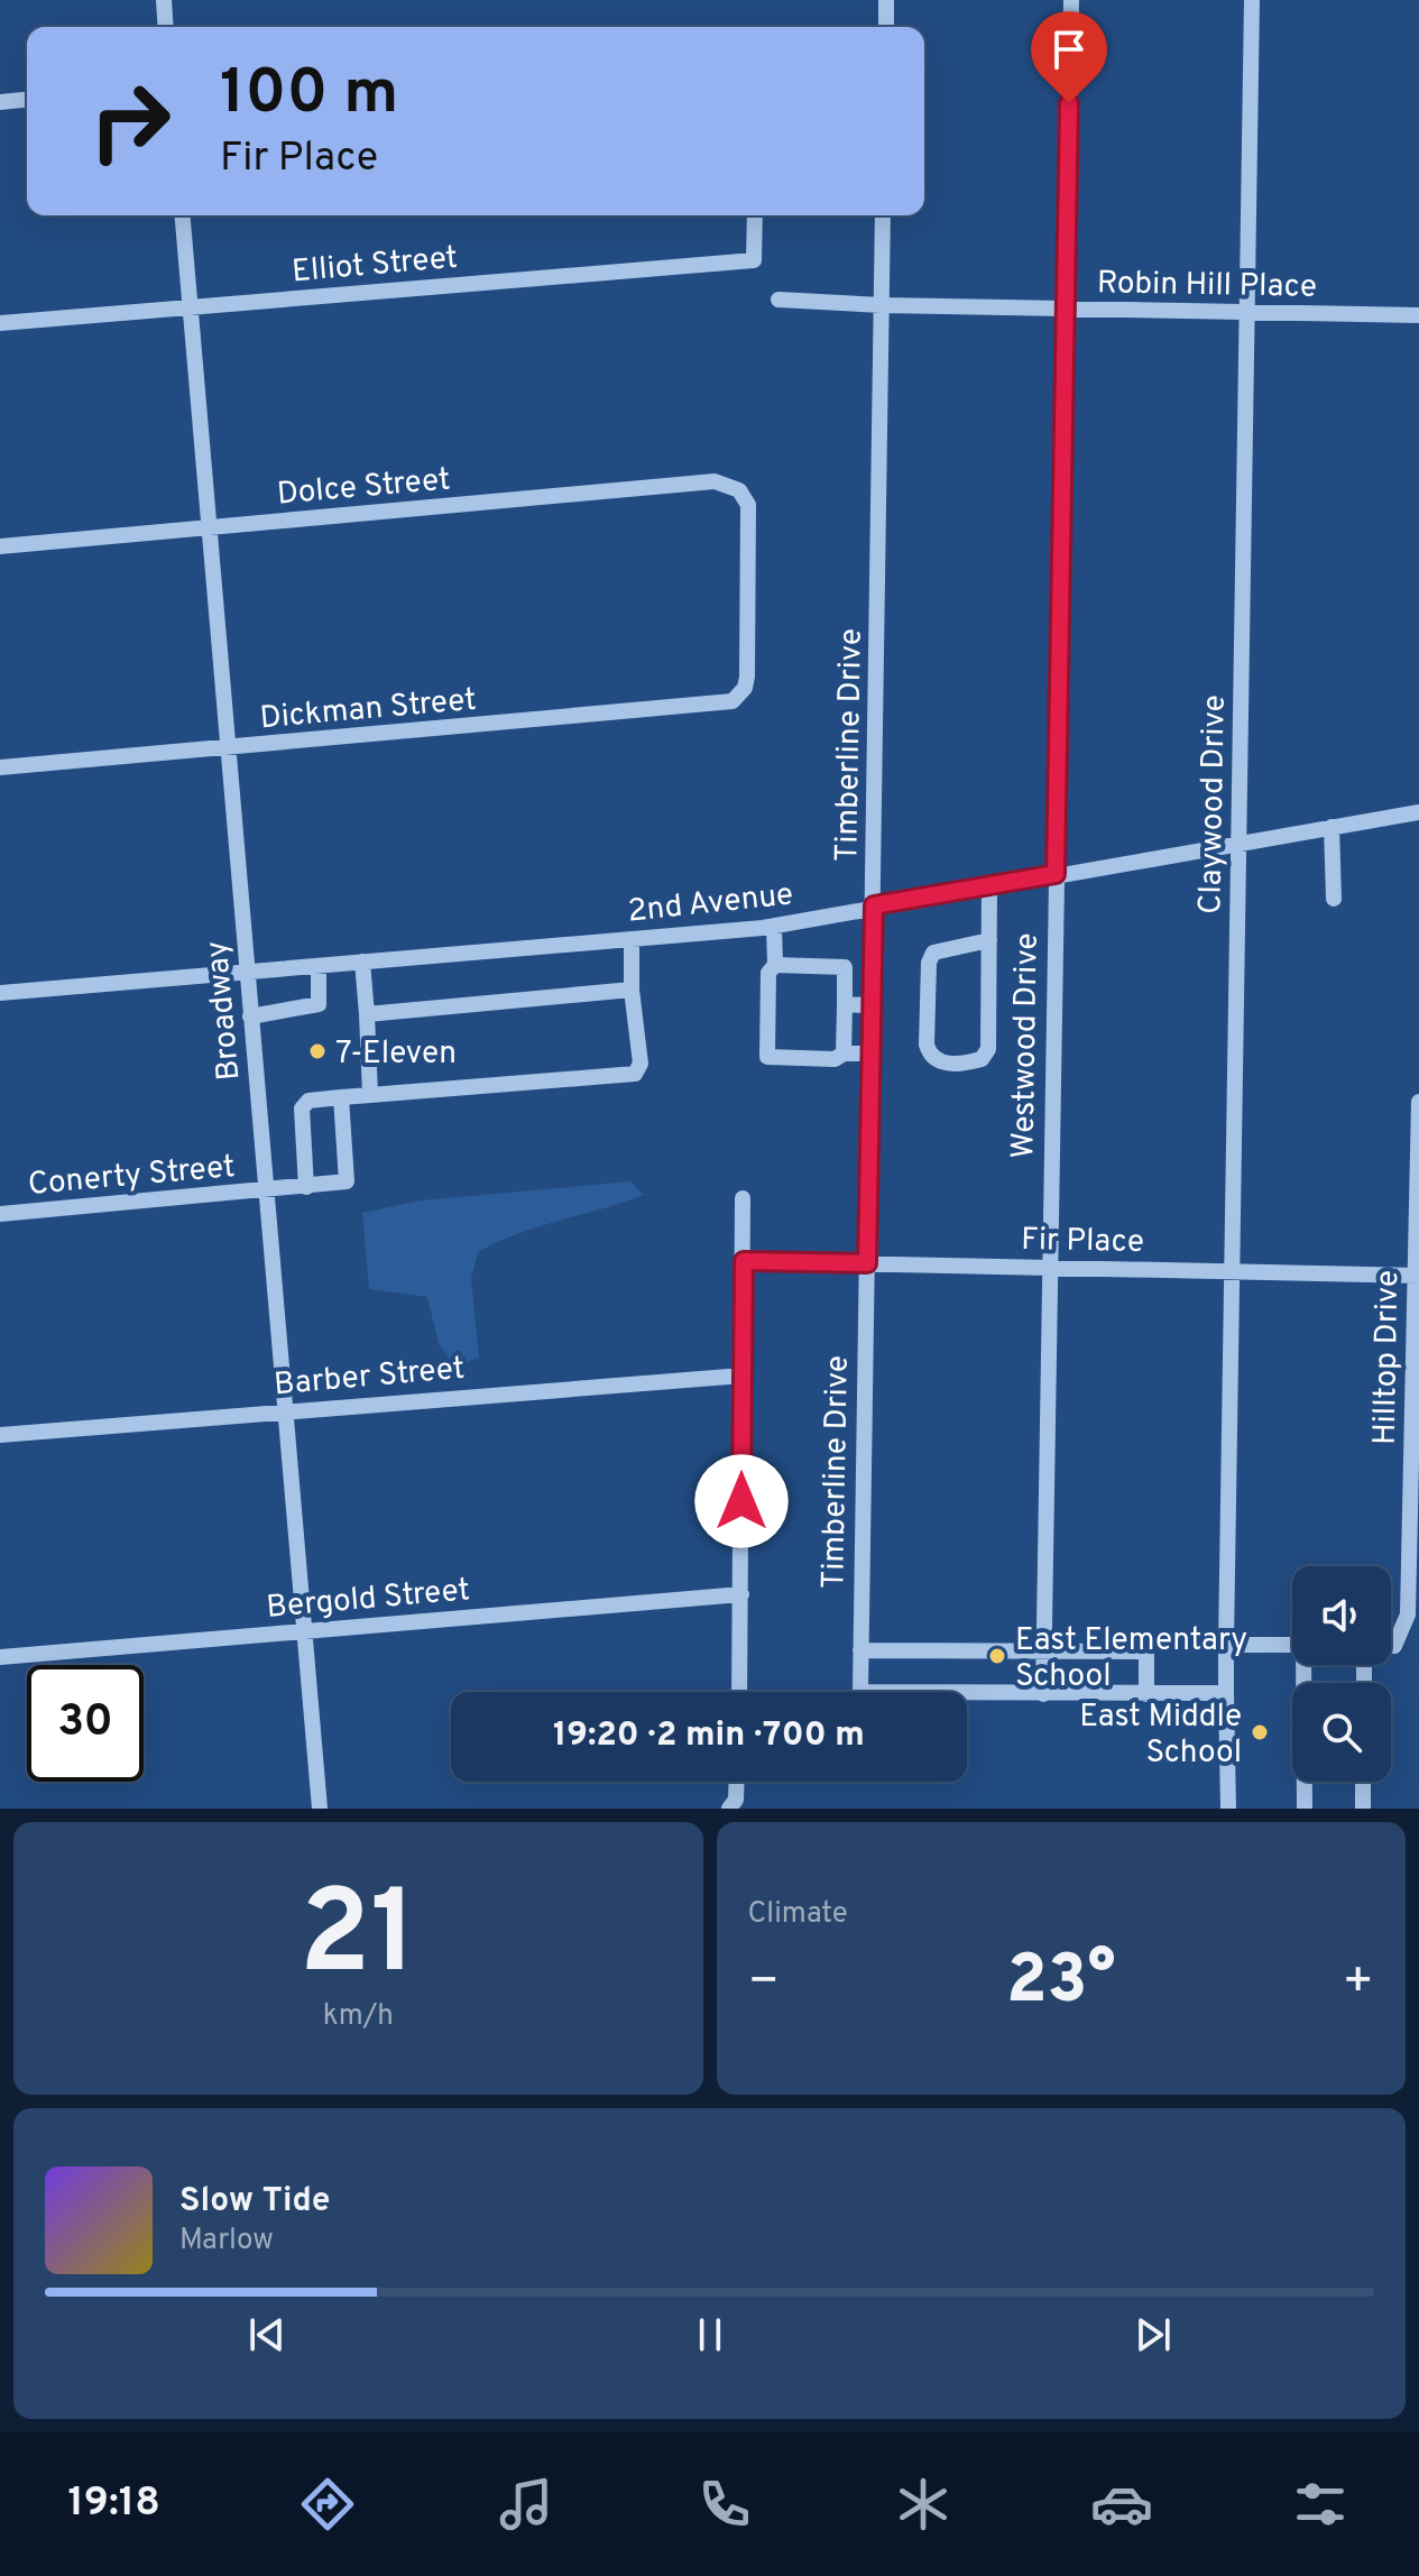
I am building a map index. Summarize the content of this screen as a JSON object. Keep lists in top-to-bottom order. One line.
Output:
{"streets":{"street":["Elliot Street","Robin Hill Place","Dolce Street","Dickman Street","Timberline Drive","Claywood Drive","2nd Avenue","Broadway","Westwood Drive","Conerty Street","Fir Place","Hilltop Drive","Barber Street","Bergold Street"]},"crossings":[["Elliot Street","Broadway"],["Robin Hill Place","Timberline Drive"],["Robin Hill Place","Claywood Drive"],["Robin Hill Place","Westwood Drive"],["Dolce Street","Dickman Street"],["Dolce Street","Broadway"],["Dickman Street","Broadway"],["Timberline Drive","2nd Avenue"],["Timberline Drive","Westwood Drive"],["Timberline Drive","Fir Place"],["Claywood Drive","2nd Avenue"],["Claywood Drive","Fir Place"],["2nd Avenue","Broadway"],["2nd Avenue","Westwood Drive"],["Broadway","Conerty Street"],["Broadway","Barber Street"],["Broadway","Bergold Street"],["Westwood Drive","Fir Place"],["Fir Place","Hilltop Drive"]],"places":["7-Eleven","East Elementary School","East Middle School"],"page":{"turn":["100 m","Fir Place"],"limit":"30","trip":"19:20 · 2 min · 700 m","tile":[["21","km/h"],"Climate"],"heat":["−","23°","+"],"song":["Slow Tide","Marlow"],"tabs":"19:18"}}
